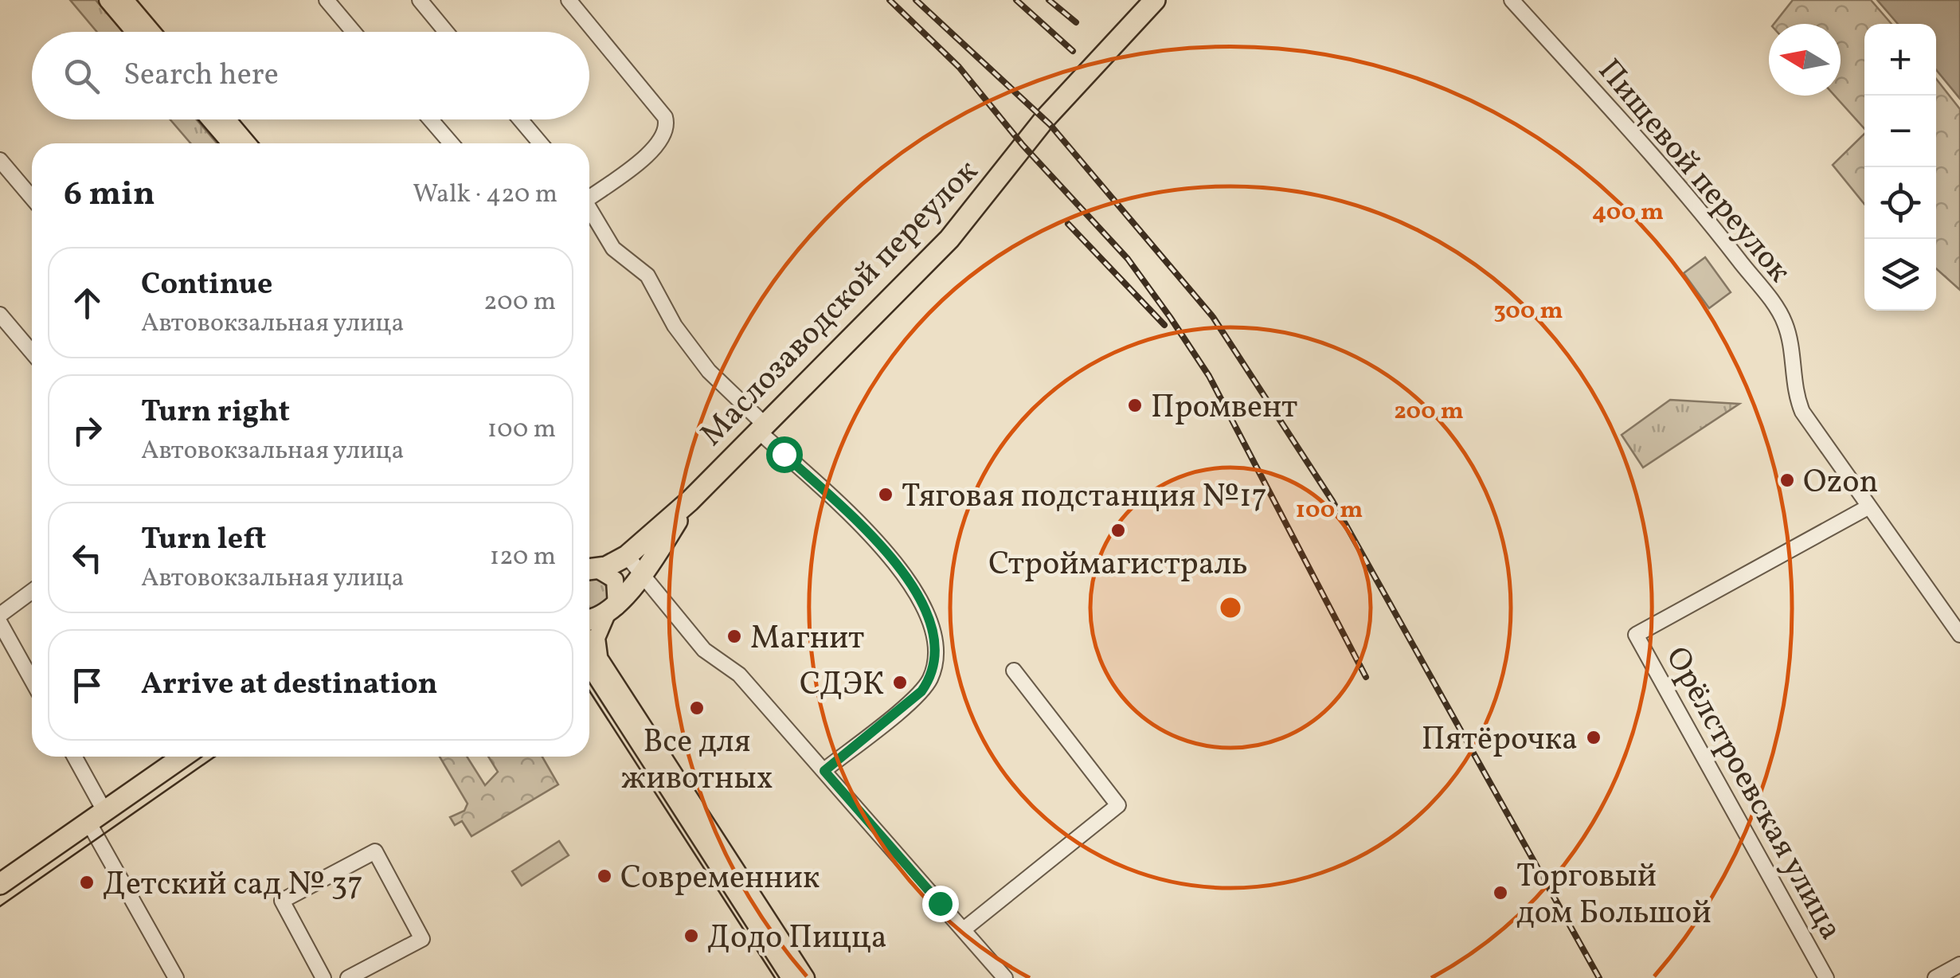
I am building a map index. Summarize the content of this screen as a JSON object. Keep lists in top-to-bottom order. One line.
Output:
{"streets":{"highway":["Маслозаводской переулок"],"street":["Пищевой переулок","Орёлстроевская улица"]},"crossings":[["Пищевой переулок","Орёлстроевская улица"]],"places":["Промвент","Ozon","Тяговая подстанция №17","Строймагистраль","Магнит","СДЭК","Все для животных","Пятёрочка","Современник","Детский сад № 37","Торговый дом Большой","Додо Пицца"],"north":"left","page":{"map_buttons":["+","−"],"search":"Search here","heading":["6 min","Walk · 420 m"],"list":[["Continue","Автовокзальная улица","200 m"],["Turn right","Автовокзальная улица","100 m"],["Turn left","Автовокзальная улица","120 m"],"Arrive at destination"]},"rings":["400 m","300 m","200 m","100 m"]}
